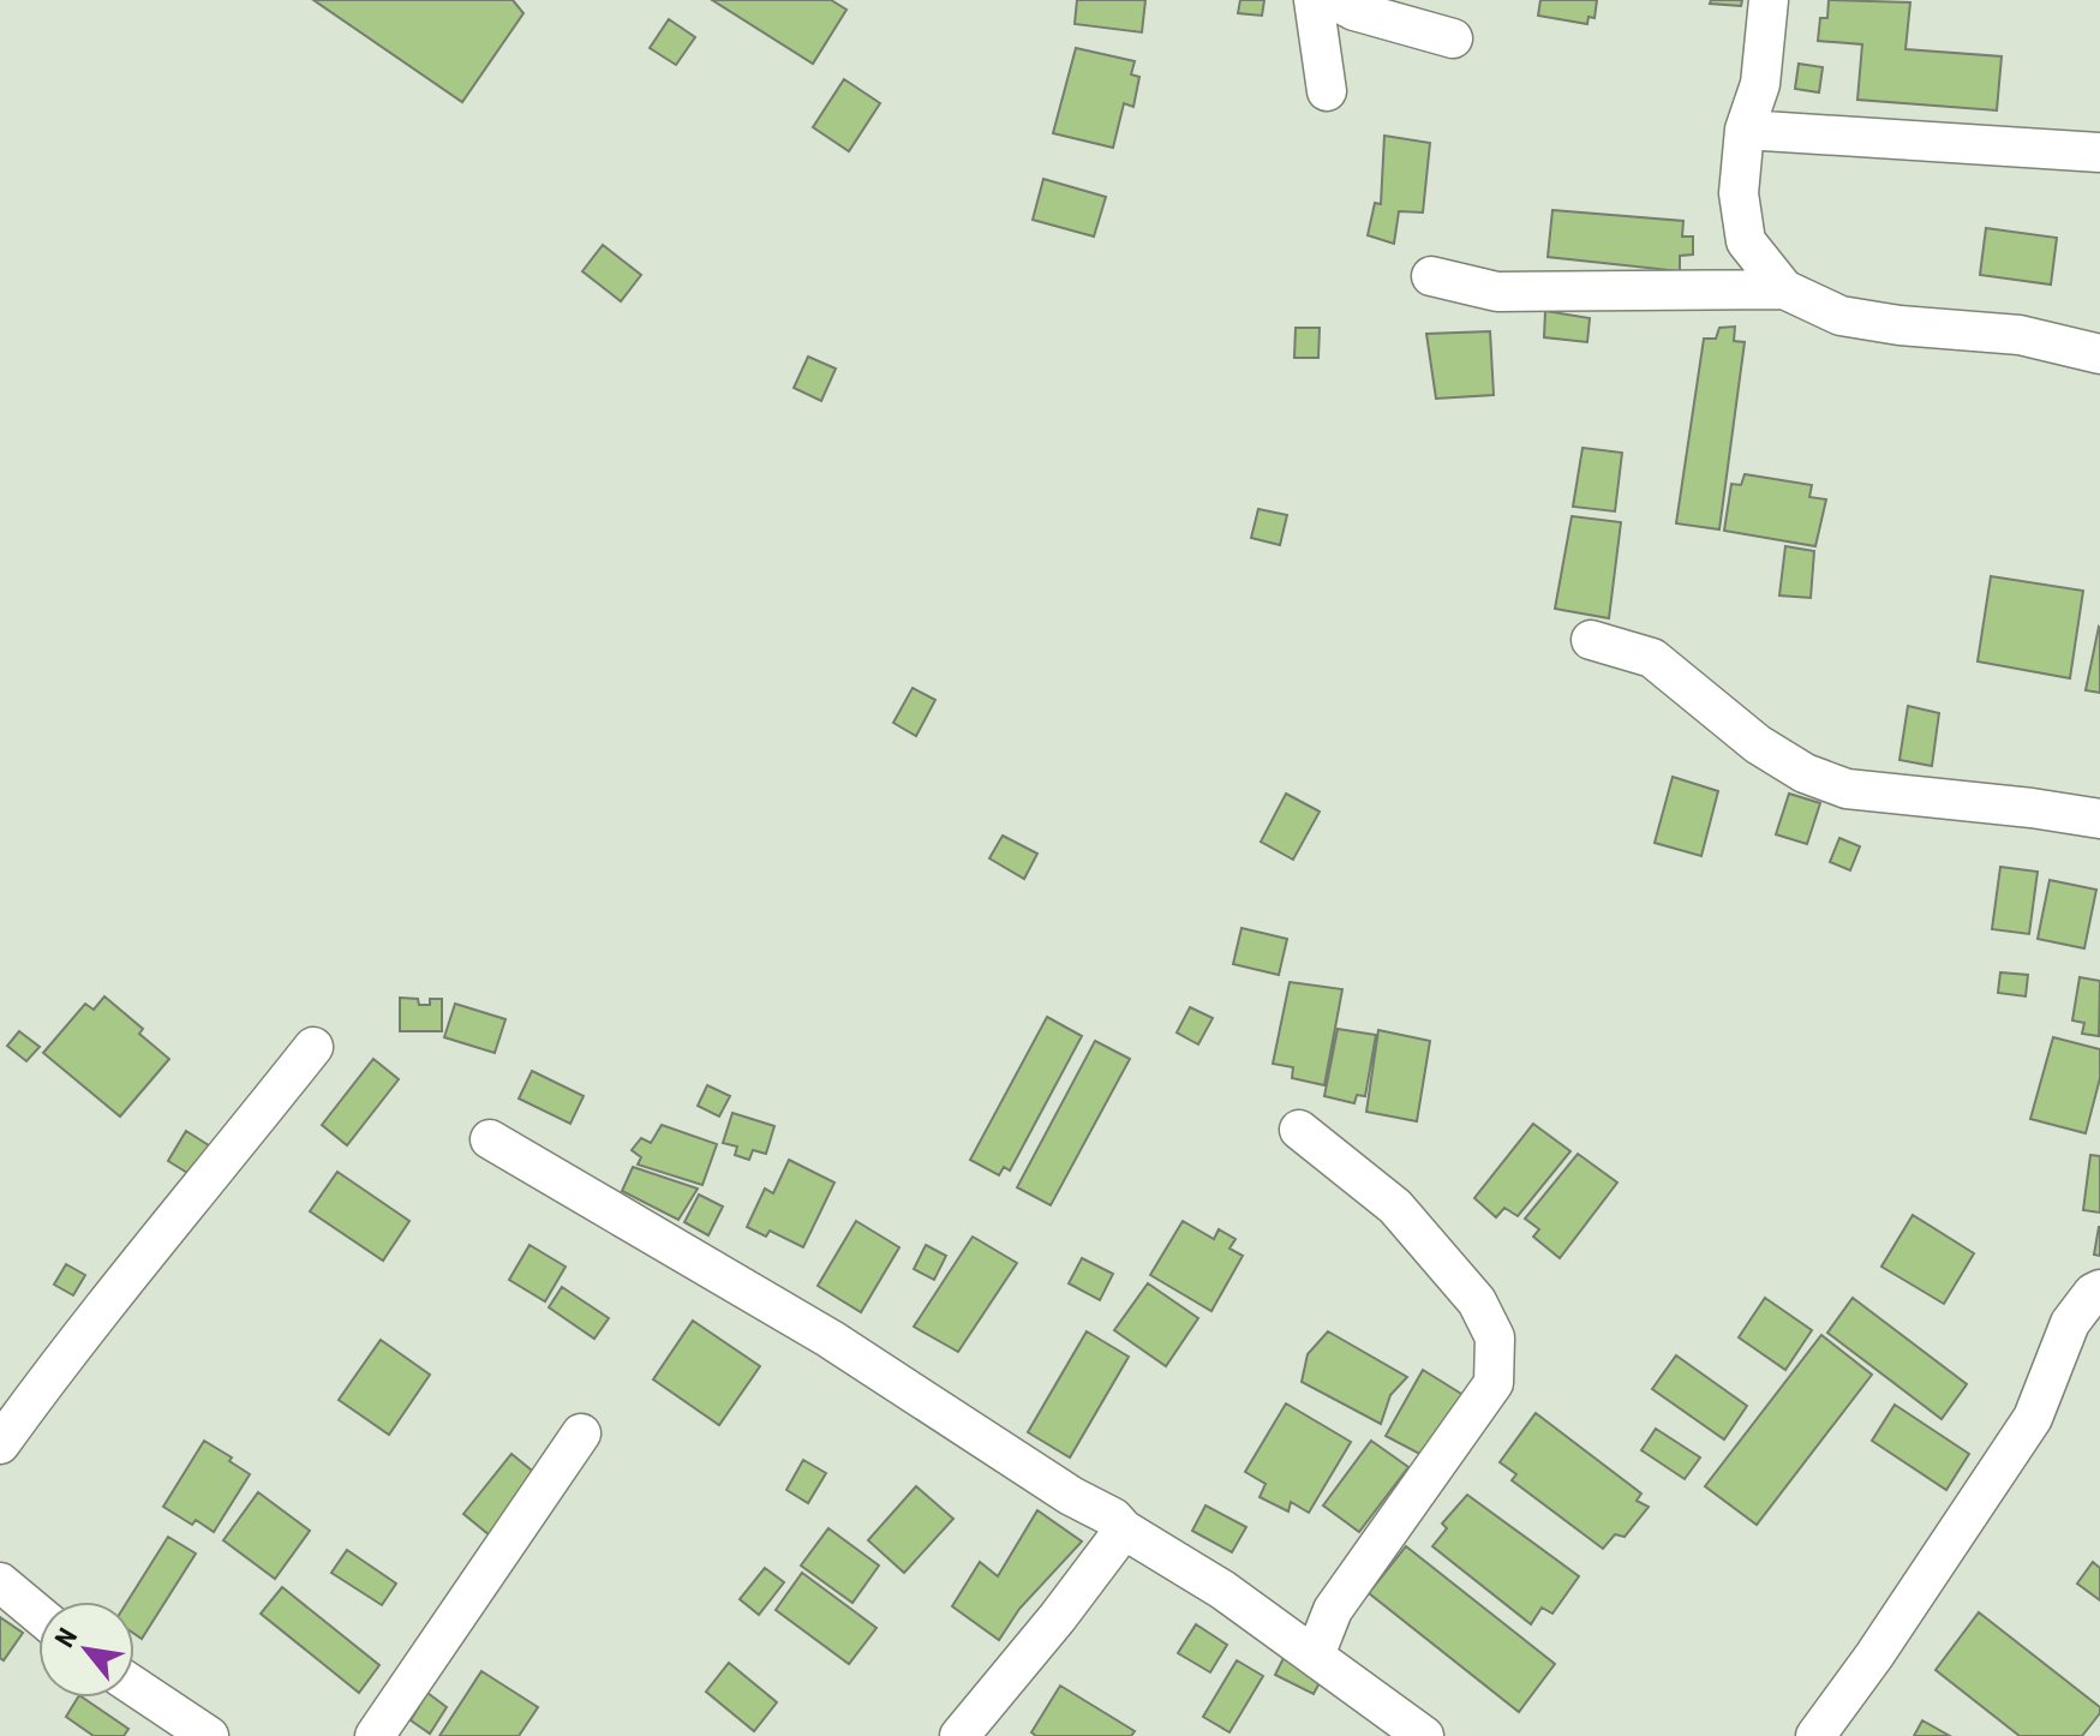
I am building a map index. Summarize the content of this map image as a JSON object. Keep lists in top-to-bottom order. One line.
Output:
{"north":"top left"}
